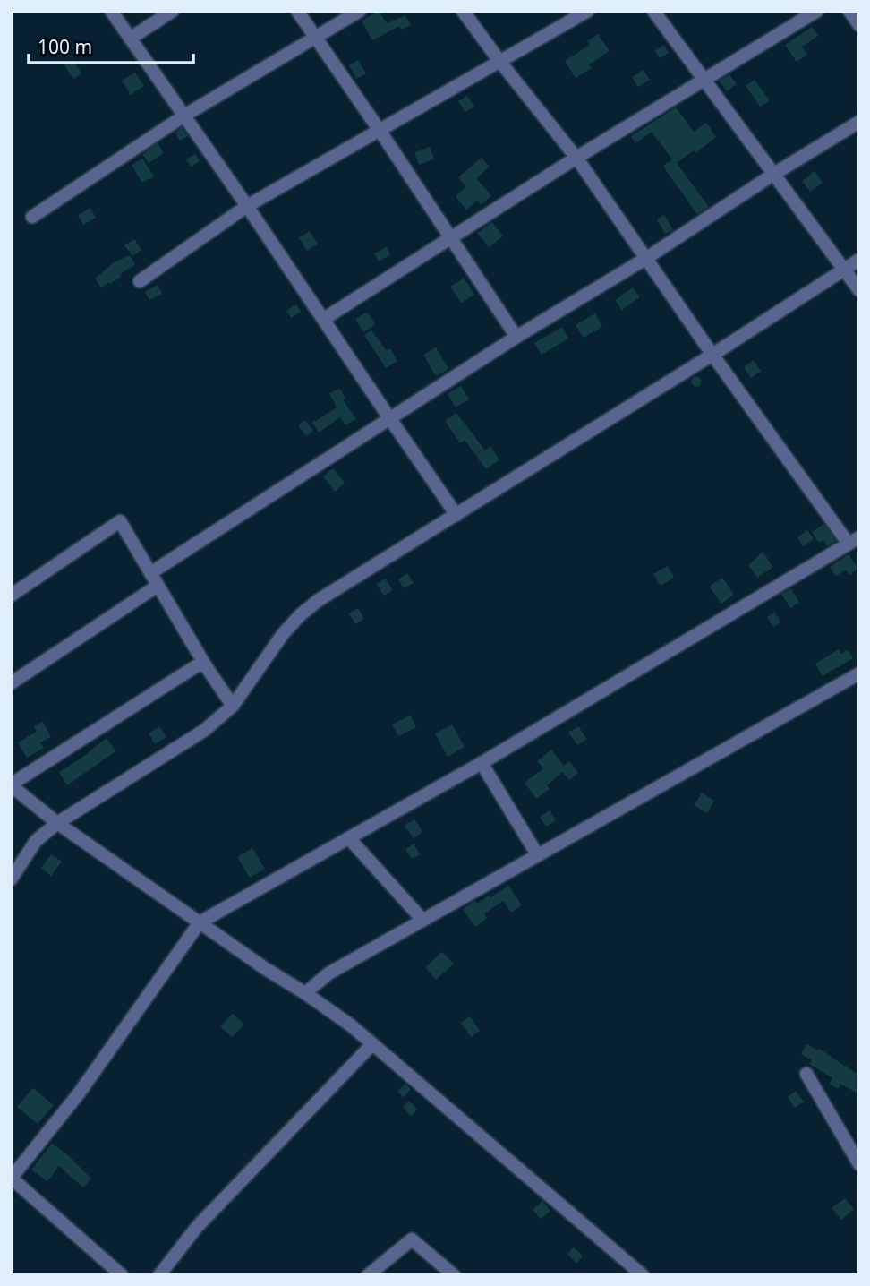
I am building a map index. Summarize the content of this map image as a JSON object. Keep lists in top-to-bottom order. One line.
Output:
{"scale_bar":"100 m"}
